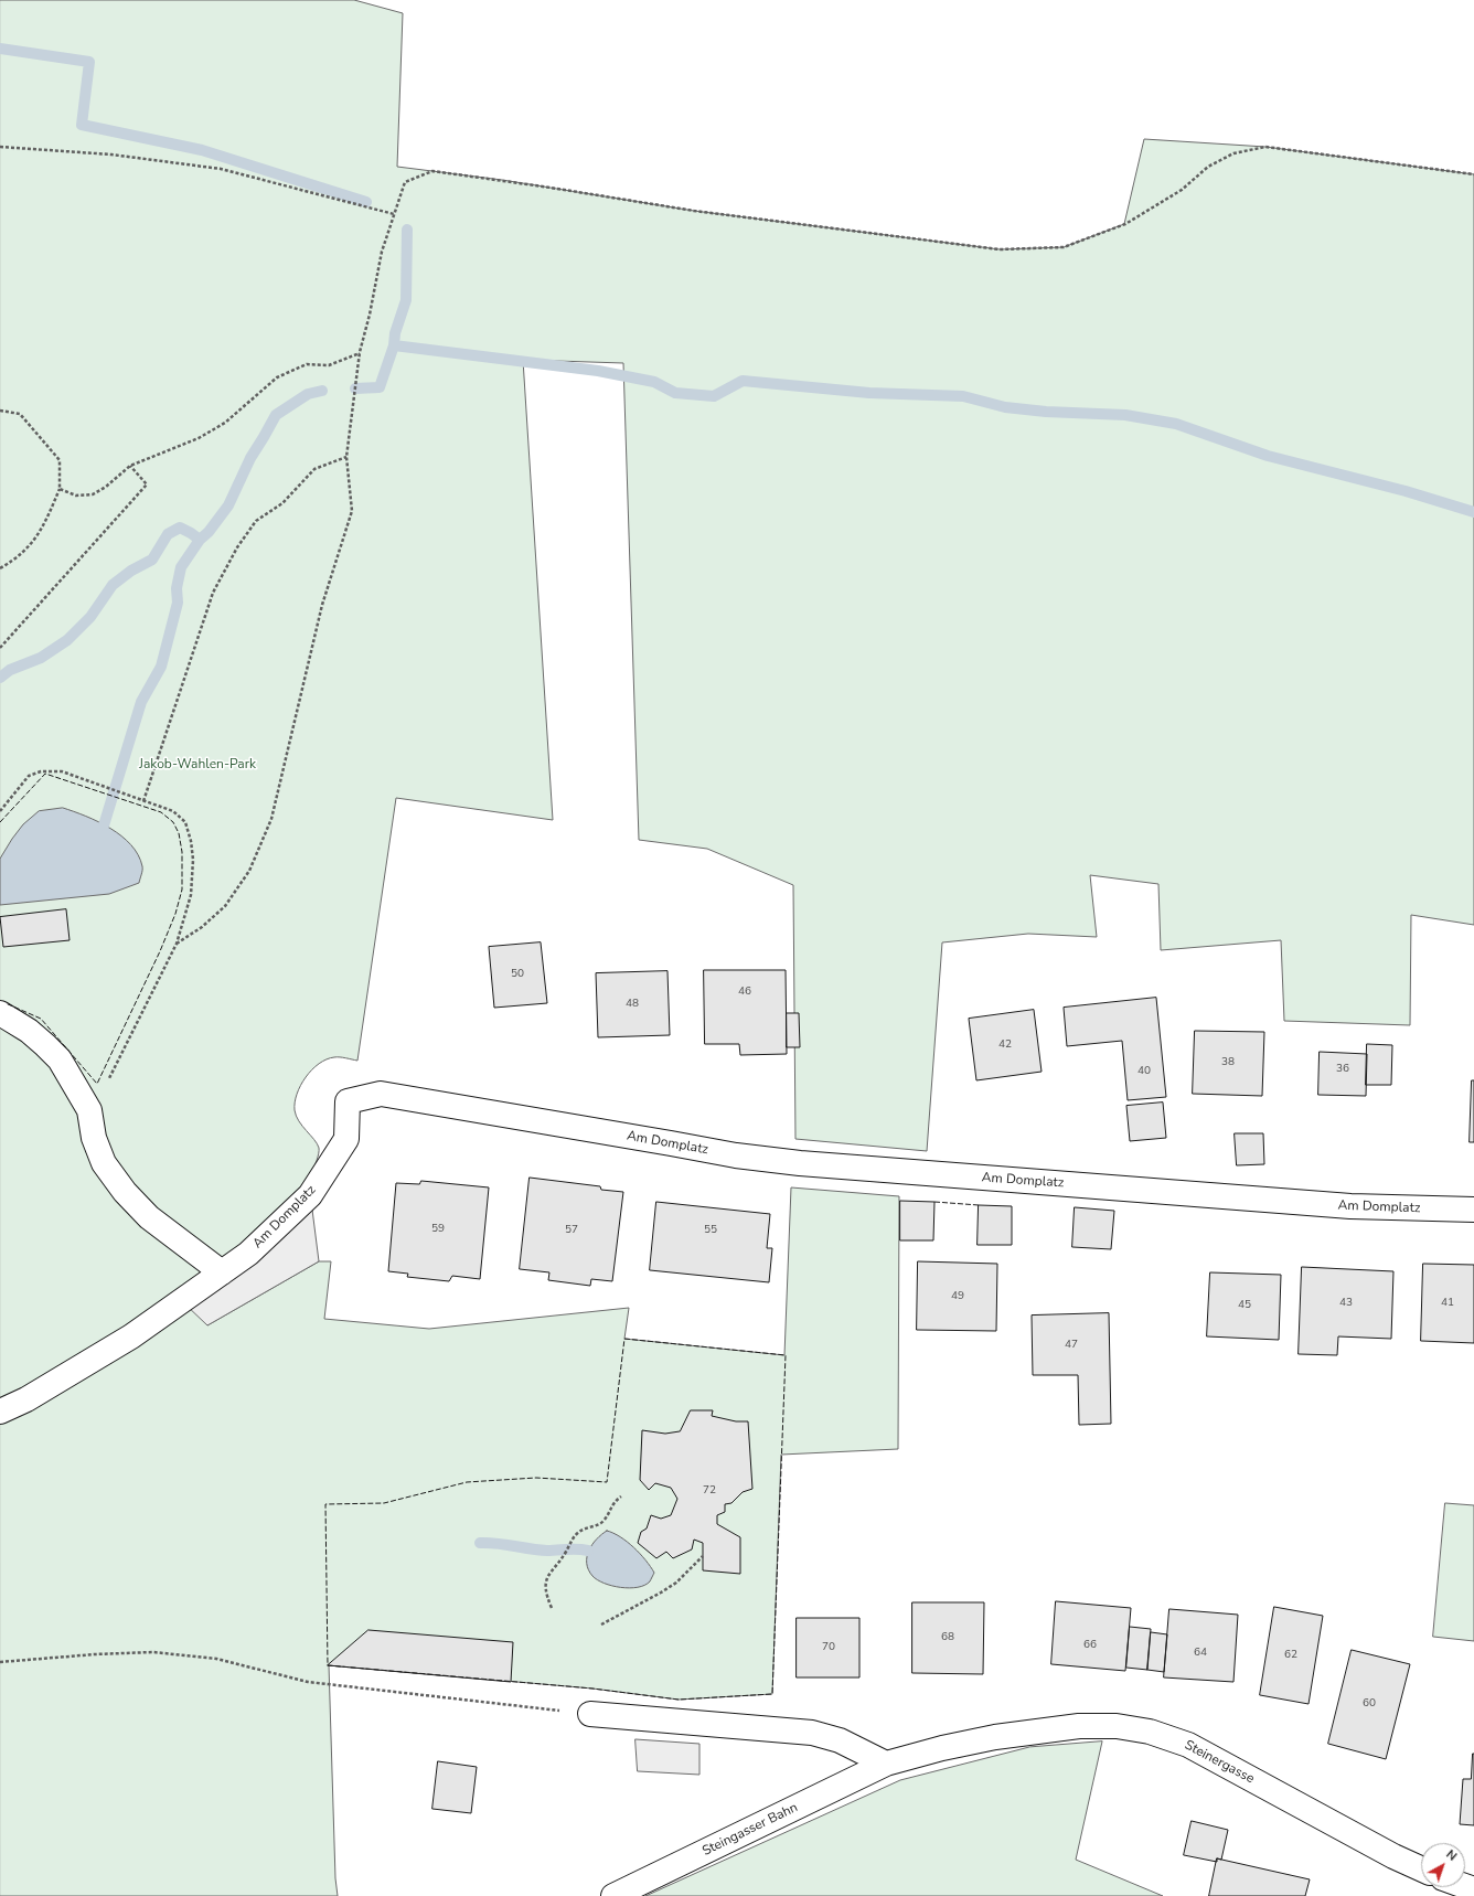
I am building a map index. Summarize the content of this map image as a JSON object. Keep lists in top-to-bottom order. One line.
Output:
{"streets":{"street":["Am Domplatz","Steinergasse","Steingasser Bahn"]},"crossings":[["Steinergasse","Steingasser Bahn"]],"parks":["Jakob-Wahlen-Park"],"house_numbers":["50","46","48","42","38","36","40","59","57","55","49","43","41","45","47","72","68","66","70","64","62","60"],"north":"top right"}
